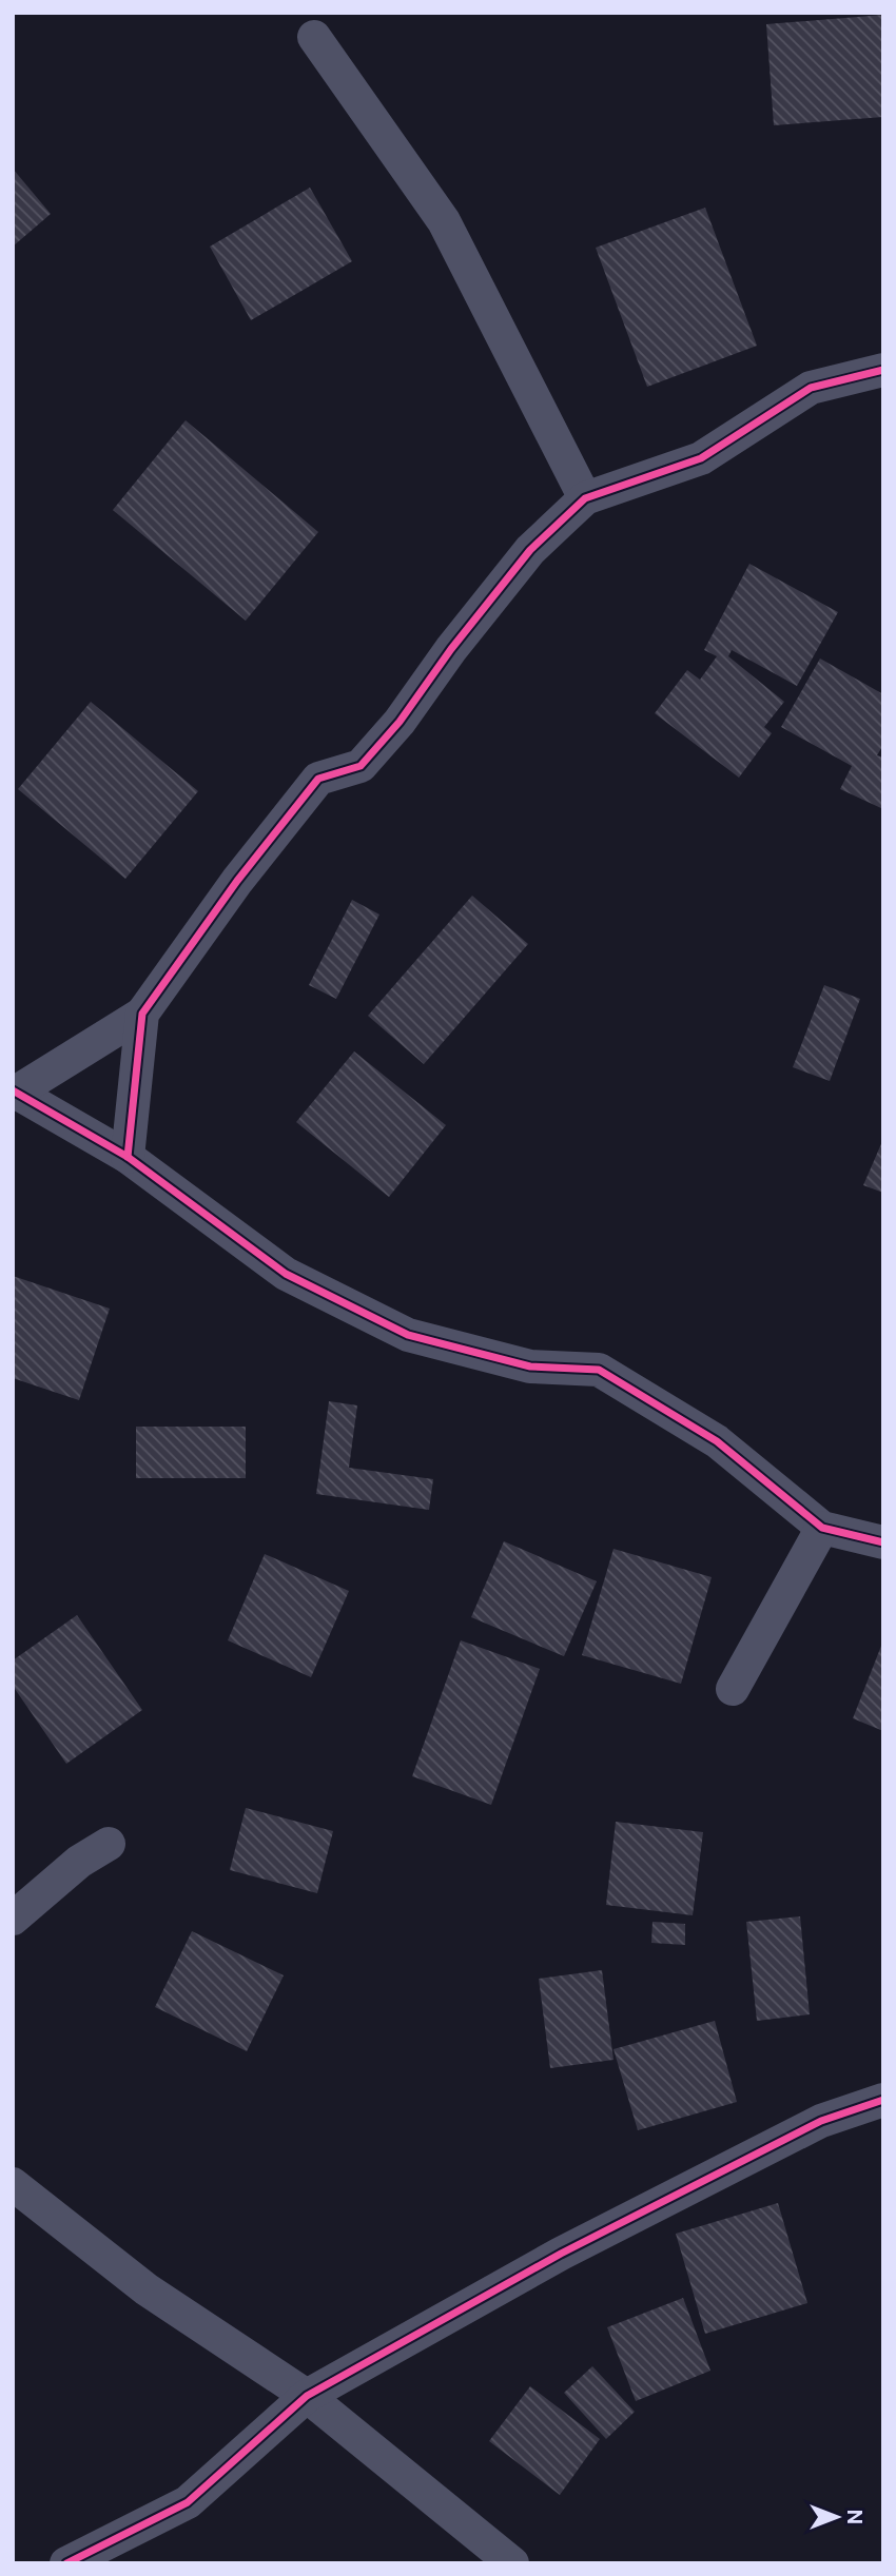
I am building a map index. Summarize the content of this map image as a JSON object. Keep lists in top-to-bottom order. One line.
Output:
{"north":"right"}
